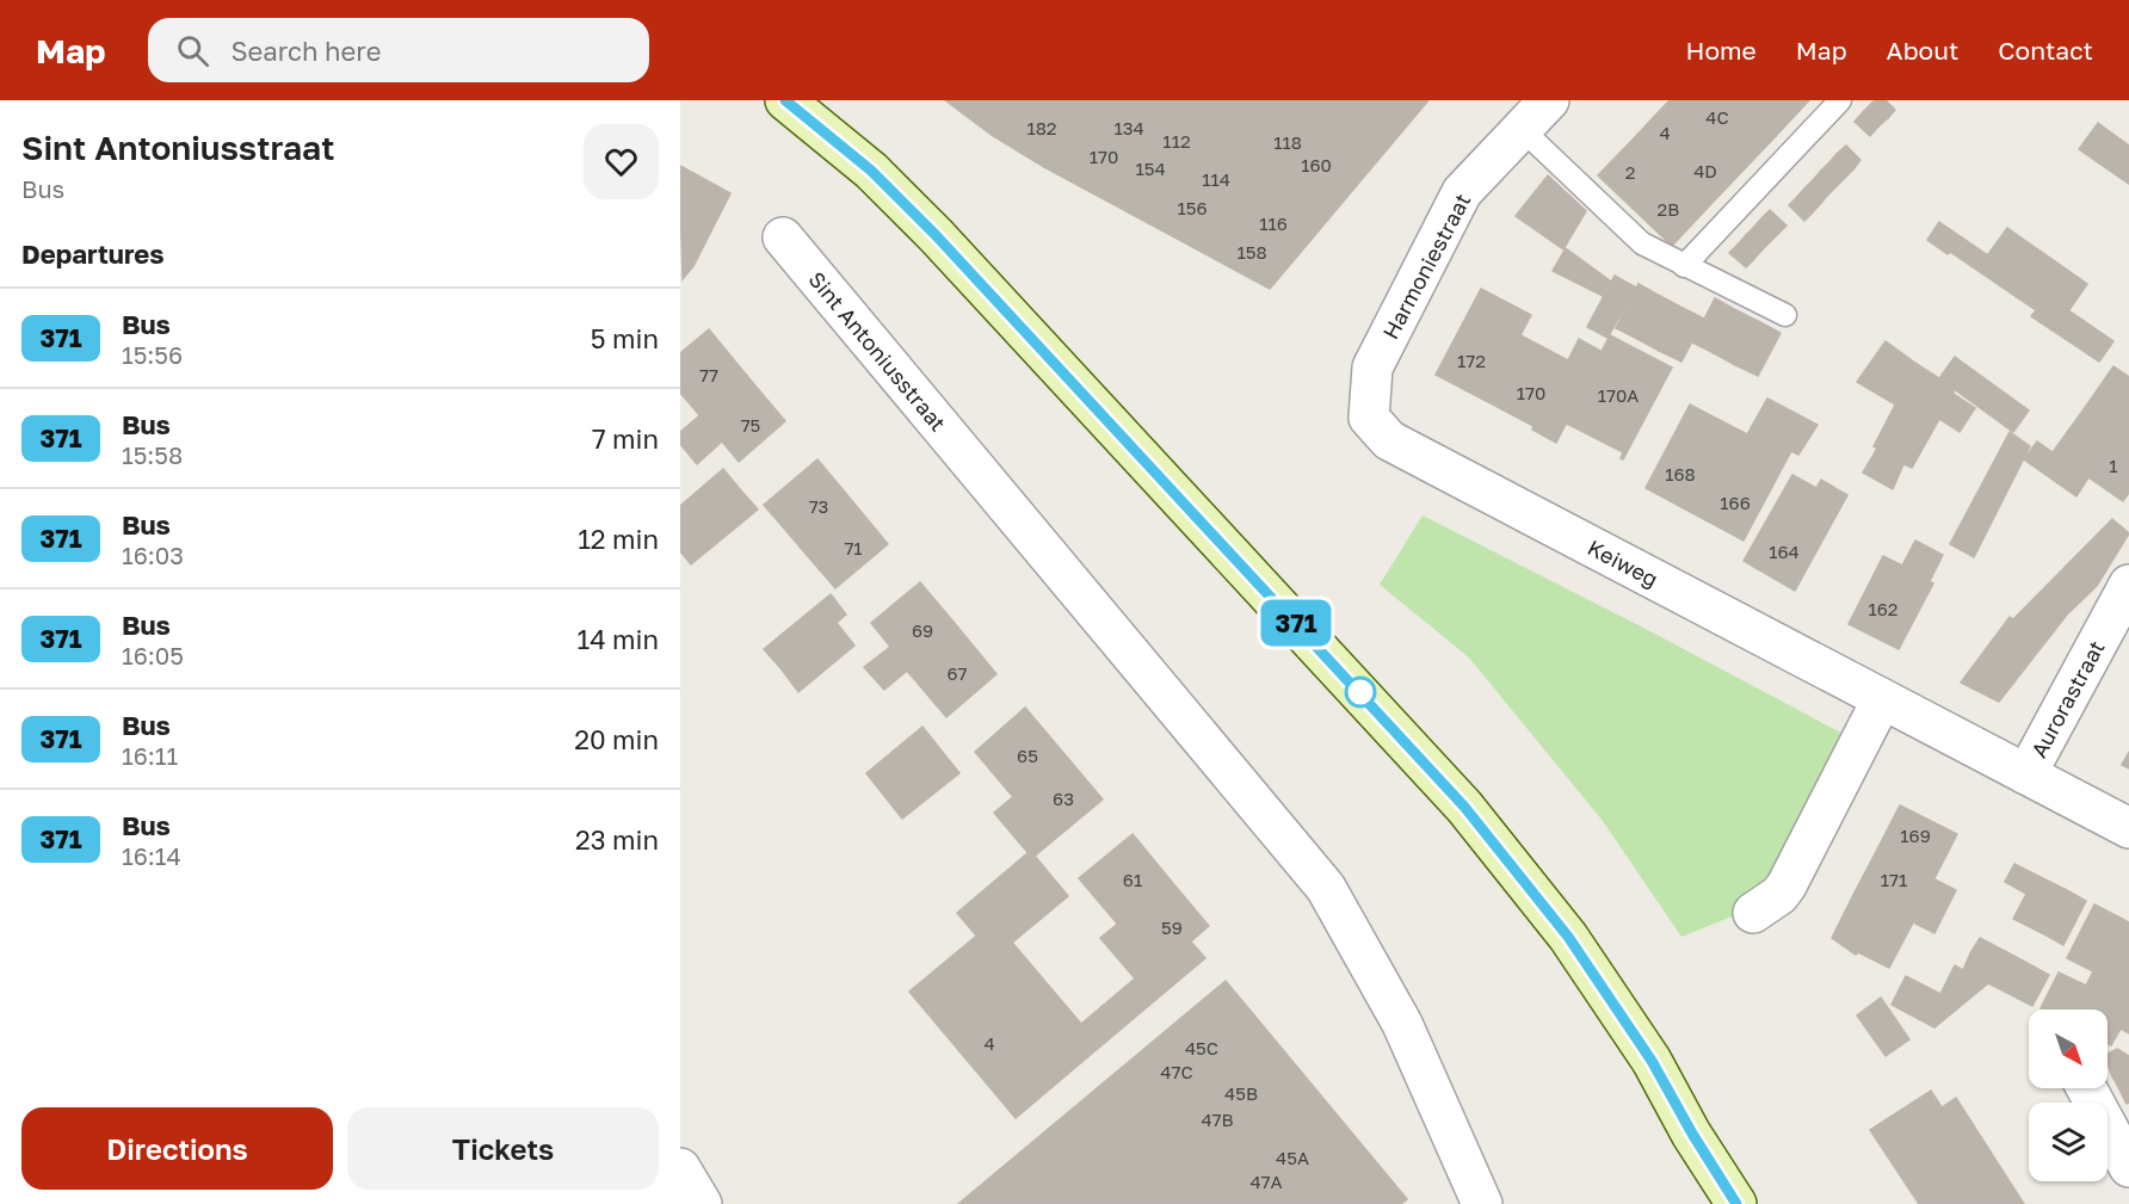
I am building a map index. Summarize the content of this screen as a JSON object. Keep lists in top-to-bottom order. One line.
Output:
{"streets":{"street":["Harmoniestraat","Sint Antoniusstraat","Keiweg","Aurorastraat"]},"crossings":[["Harmoniestraat","Keiweg"],["Keiweg","Aurorastraat"]],"lines":["bus line 371"],"house_numbers":["4C","182","134","4","112","118","170","160","154","4D","2","114","156","2B","116","158","172","77","170","170A","75","1","168","166","73","71","164","162","69","67","65","63","169","61","171","59","4","45C","47C","45B","47B","45A","47A"],"north":"bottom right","page":{"header":"Map","search":"Search here","nav":["Home","Map","About","Contact"],"heading":[["Sint Antoniusstraat","Bus"],"Departures"],"on_map":"371","list":[{"mark":"371","name":"Bus","note":"15:56","value":"5 min"},{"mark":"371","name":"Bus","note":"15:58","value":"7 min"},{"mark":"371","name":"Bus","note":"16:03","value":"12 min"},{"mark":"371","name":"Bus","note":"16:05","value":"14 min"},{"mark":"371","name":"Bus","note":"16:11","value":"20 min"},{"mark":"371","name":"Bus","note":"16:14","value":"23 min"}],"buttons":["Directions","Tickets"]}}
